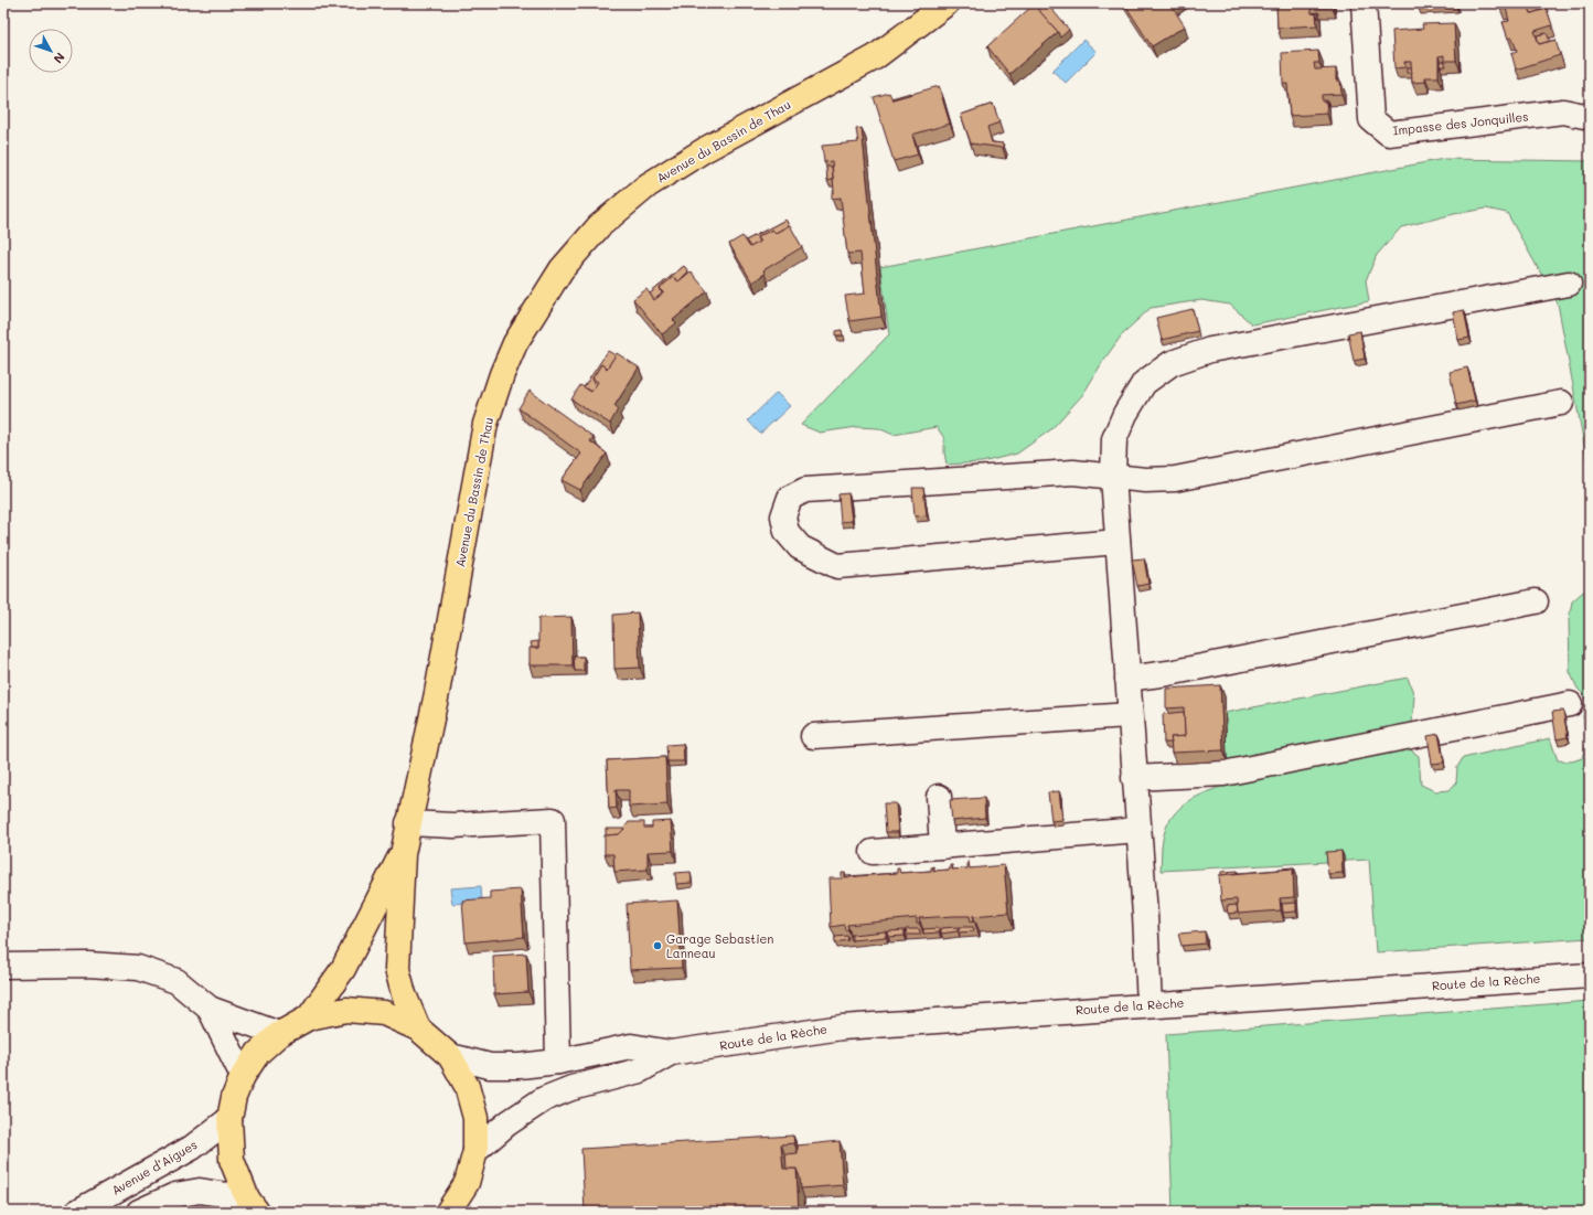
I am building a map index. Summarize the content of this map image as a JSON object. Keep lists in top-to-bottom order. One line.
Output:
{"streets":{"main road":["Avenue du Bassin de Thau"],"street":["Impasse des Jonquilles","Route de la Rèche","Avenue d’Aigues"]},"places":["Garage Sebastien Lanneau"],"north":"bottom right"}
